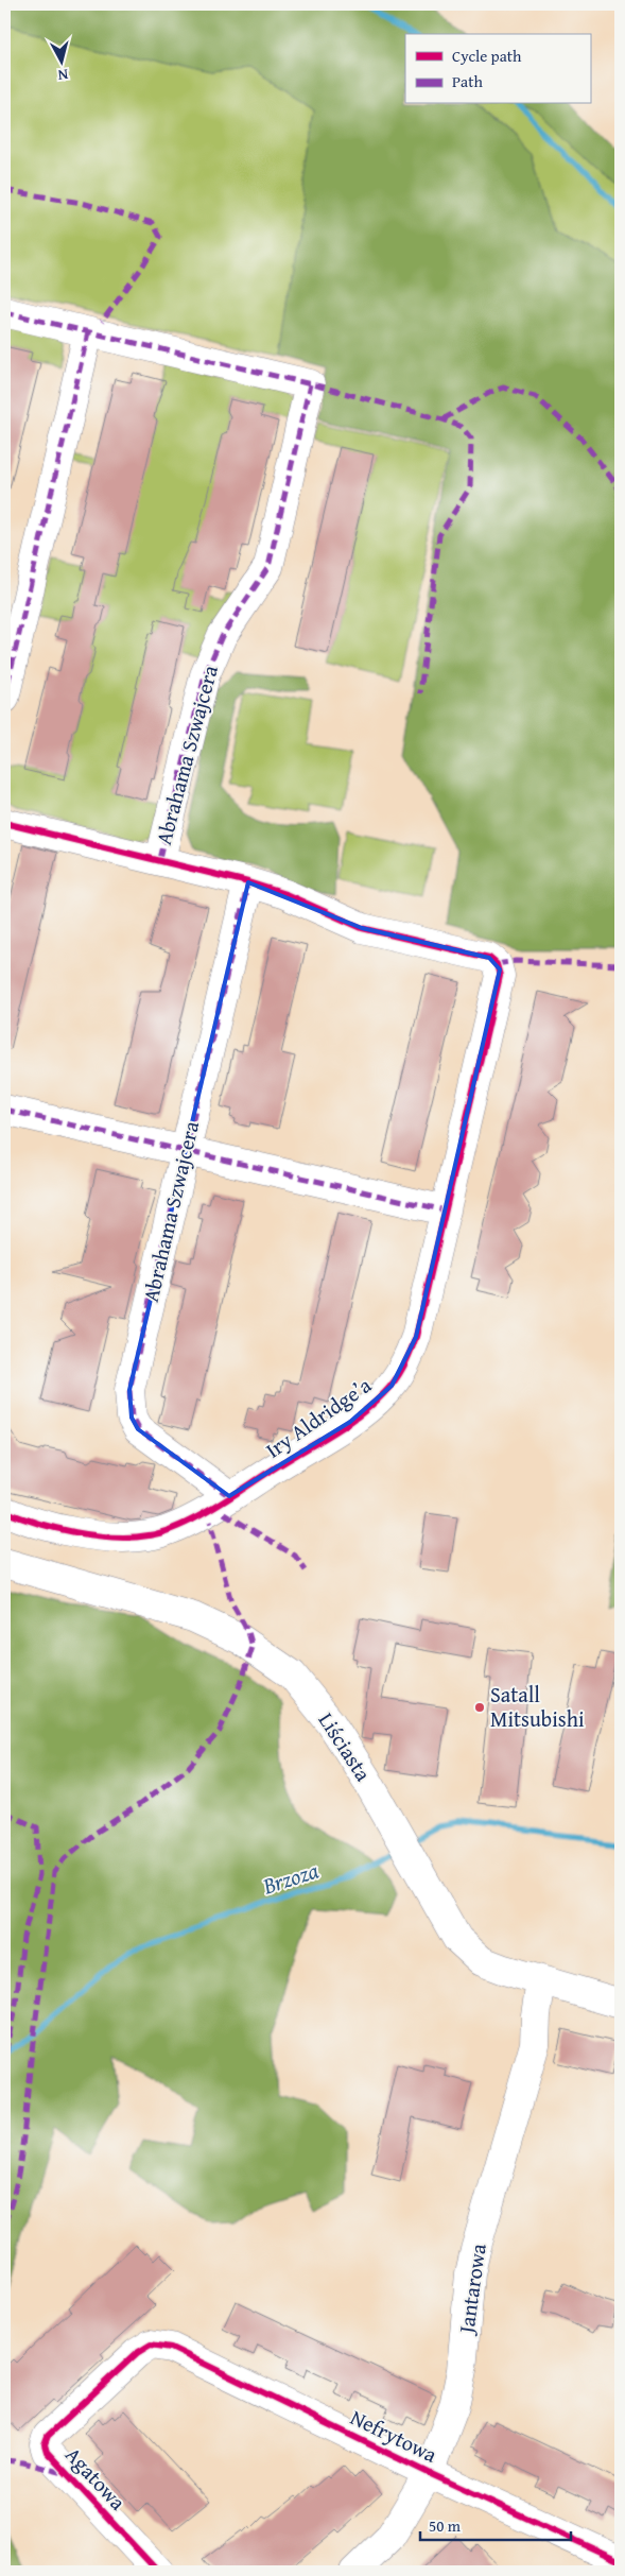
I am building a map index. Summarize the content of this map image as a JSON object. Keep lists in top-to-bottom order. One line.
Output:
{"streets":{"street":["Abrahama Szwajcera","Iry Aldridge’a","Liściasta","Jantarowa","Nefrytowa","Agatowa"]},"crossings":[["Abrahama Szwajcera","Iry Aldridge’a"],["Liściasta","Jantarowa"],["Jantarowa","Nefrytowa"],["Nefrytowa","Agatowa"]],"water":["Brzoza"],"places":["Satall Mitsubishi"],"legend":["Cycle path","Path"],"scale_bar":"50 m","north":"bottom"}
